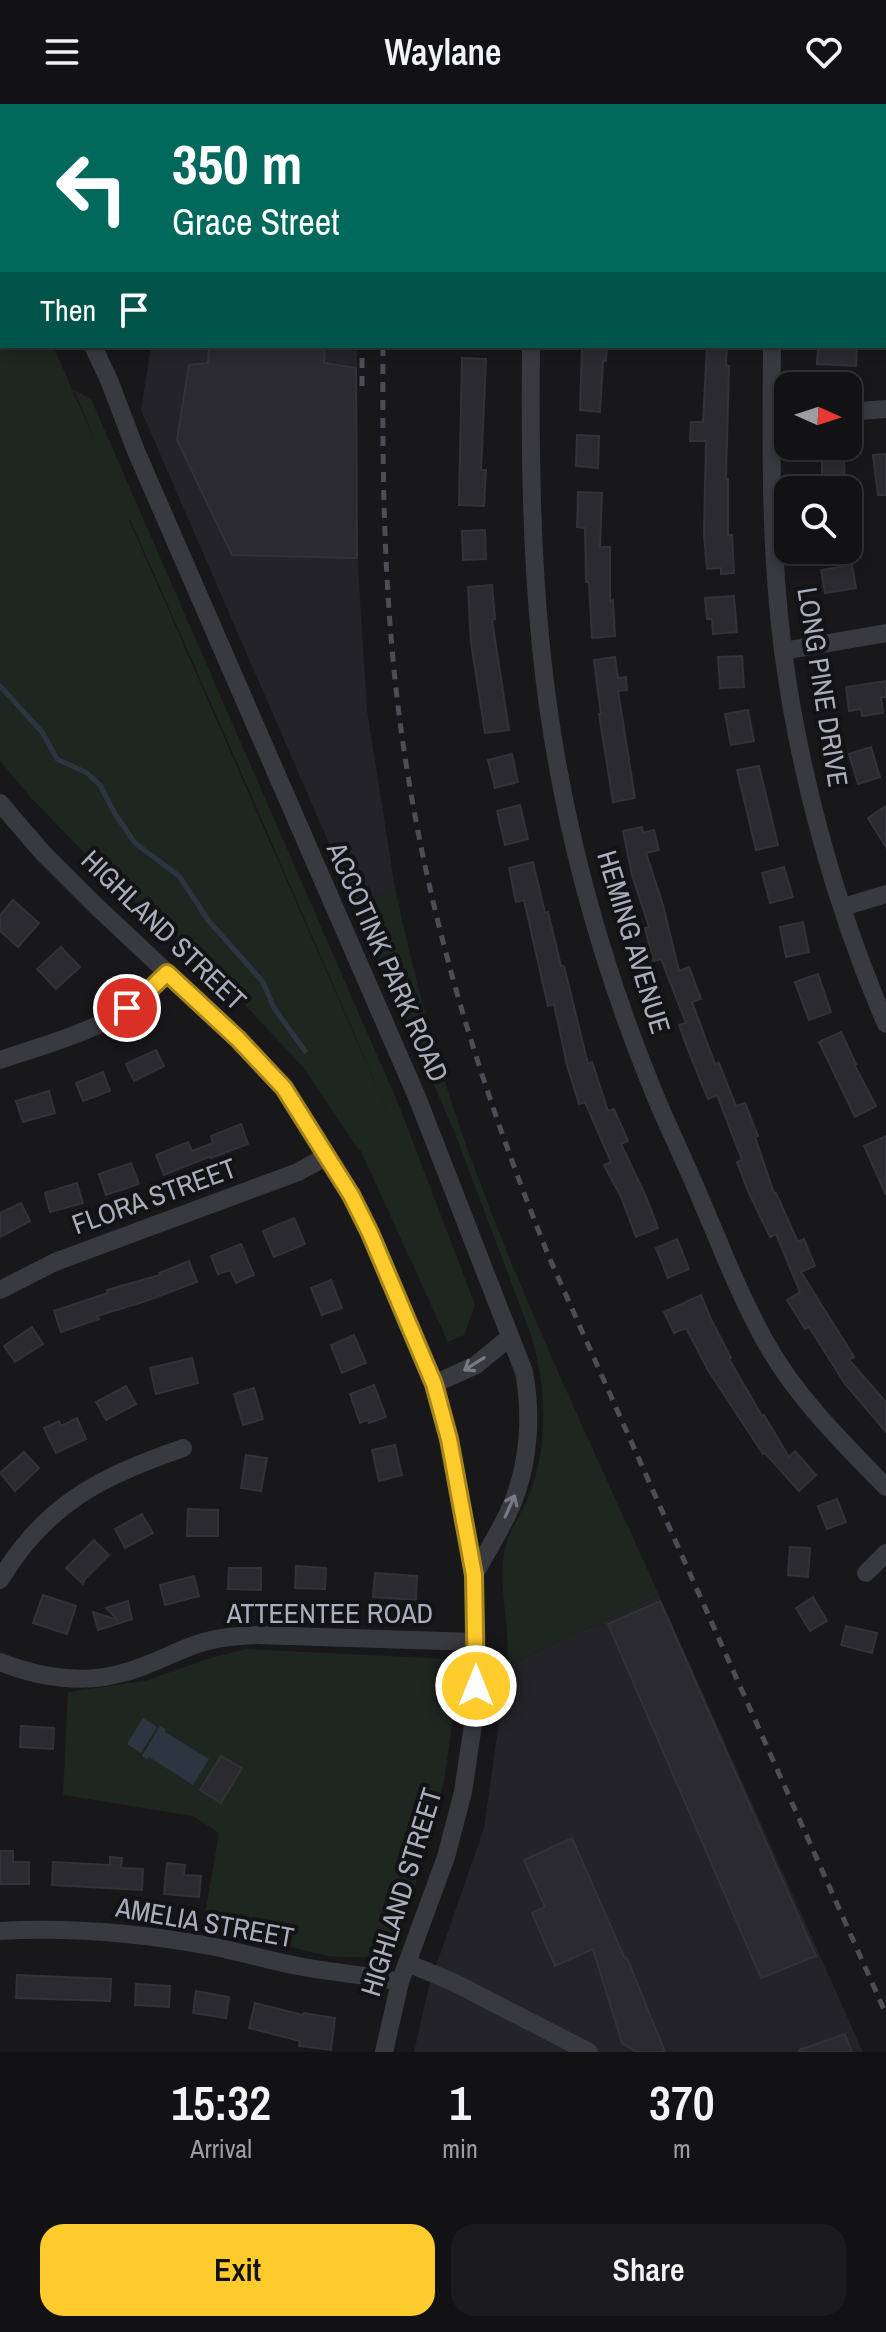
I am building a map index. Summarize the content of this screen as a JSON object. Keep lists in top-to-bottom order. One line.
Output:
{"streets":{"street":["LONG PINE DRIVE","HIGHLAND STREET","HEMING AVENUE","ACCOTINK PARK ROAD","FLORA STREET","ATTEENTEE ROAD","AMELIA STREET"]},"crossings":[["HIGHLAND STREET","ACCOTINK PARK ROAD"],["HIGHLAND STREET","FLORA STREET"],["HIGHLAND STREET","ATTEENTEE ROAD"],["HIGHLAND STREET","AMELIA STREET"]],"north":"right","page":{"header":"Waylane","turn":["350 m","Grace Street"],"then":"Then","eta":["15:32","Arrival","1","min","370","m"],"buttons":["Exit","Share"]}}
